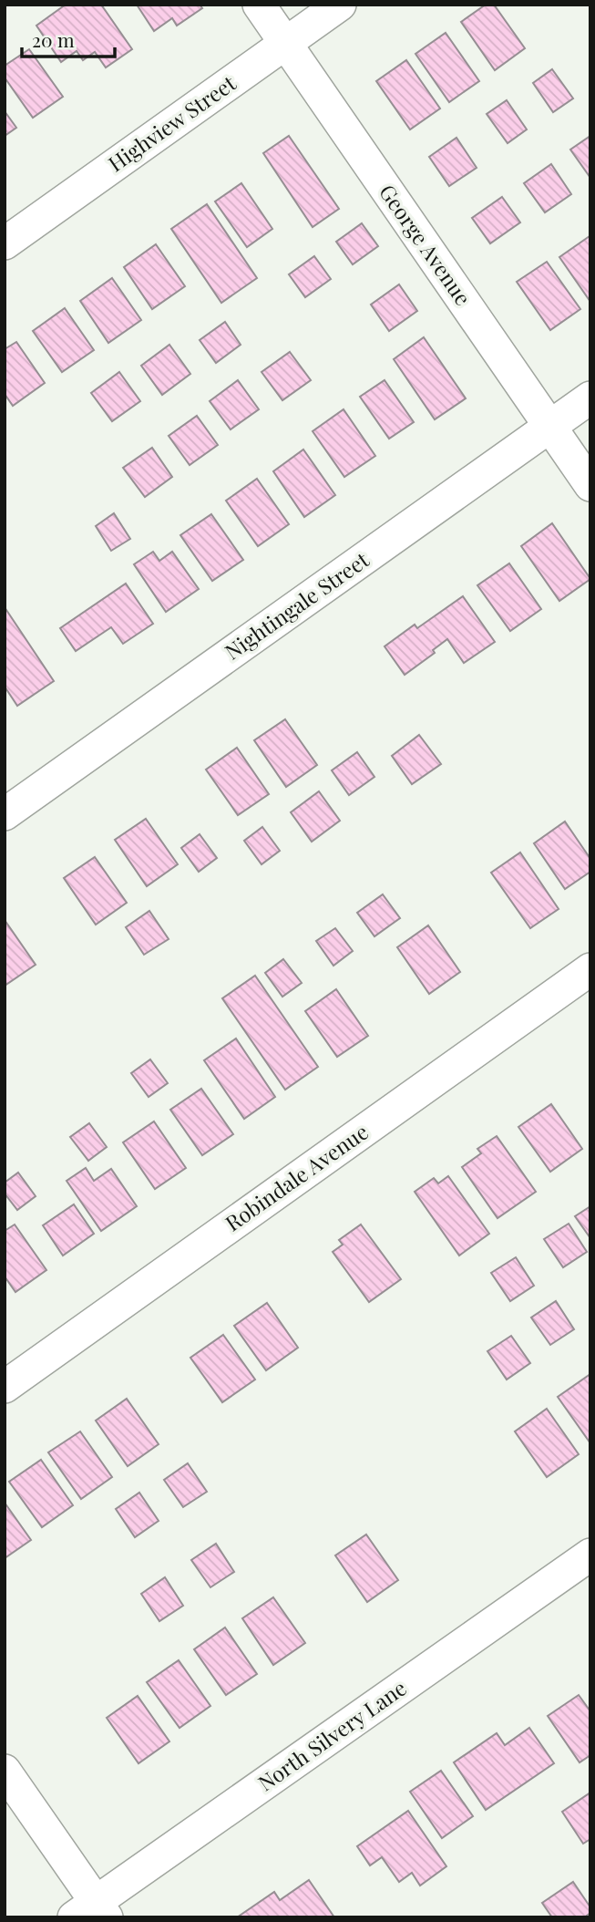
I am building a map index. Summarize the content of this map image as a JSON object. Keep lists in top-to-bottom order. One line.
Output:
{"streets":{"street":["Highview Street","George Avenue","Nightingale Street","Robindale Avenue","North Silvery Lane"]},"crossings":[["Highview Street","George Avenue"],["George Avenue","Nightingale Street"]],"scale_bar":"20 m"}
